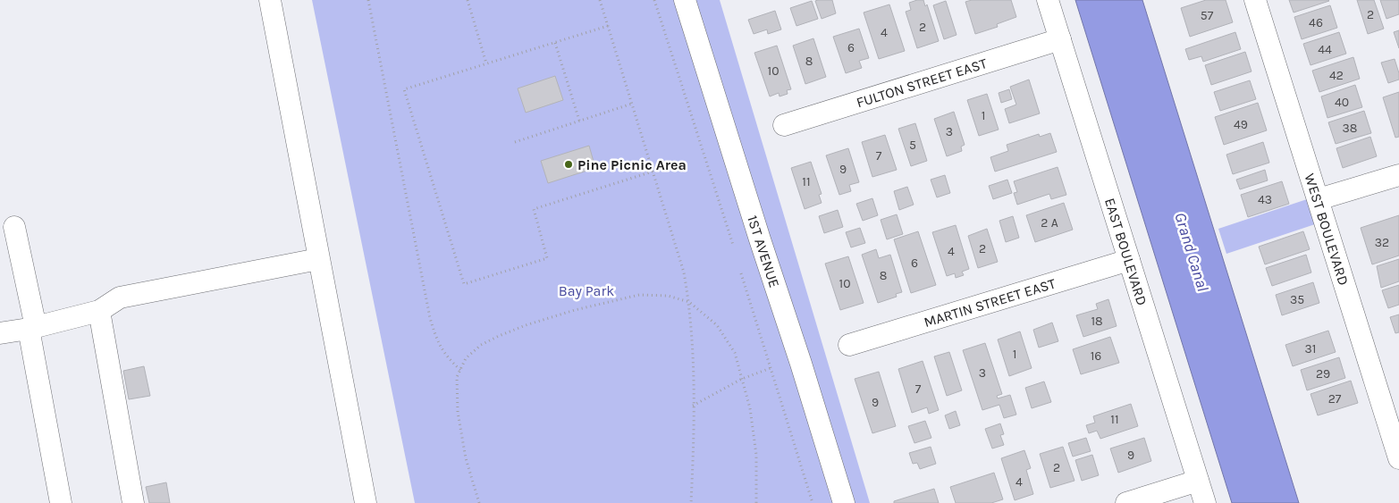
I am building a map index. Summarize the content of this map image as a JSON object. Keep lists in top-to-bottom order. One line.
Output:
{"streets":{"street":["FULTON STREET EAST","WEST BOULEVARD","EAST BOULEVARD","1ST AVENUE","MARTIN STREET EAST"]},"crossings":[["FULTON STREET EAST","EAST BOULEVARD"],["EAST BOULEVARD","MARTIN STREET EAST"]],"water":["Grand Canal"],"parks":["Bay Park"],"places":["Pine Picnic Area"],"house_numbers":["2","57","46","2","4","6","44","8","10","42","40","1","49","38","3","5","7","9","11","43","2 A","32","2","4","6","8","10","35","18","31","1","16","3","29","7","27","9","11","9","2","4"]}
